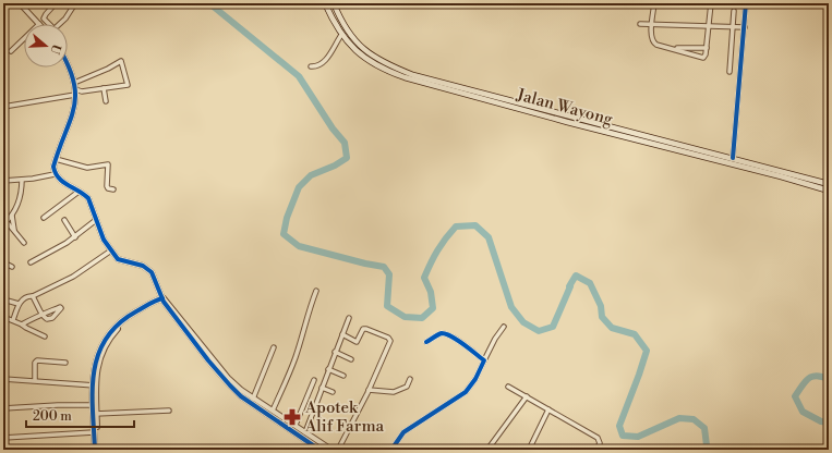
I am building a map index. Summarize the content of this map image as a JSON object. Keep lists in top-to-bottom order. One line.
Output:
{"streets":{"main road":["Jalan Wayong"]},"places":{"pharmacy":["Apotek Alif Farma"]},"scale_bar":"200 m","north":"right"}
